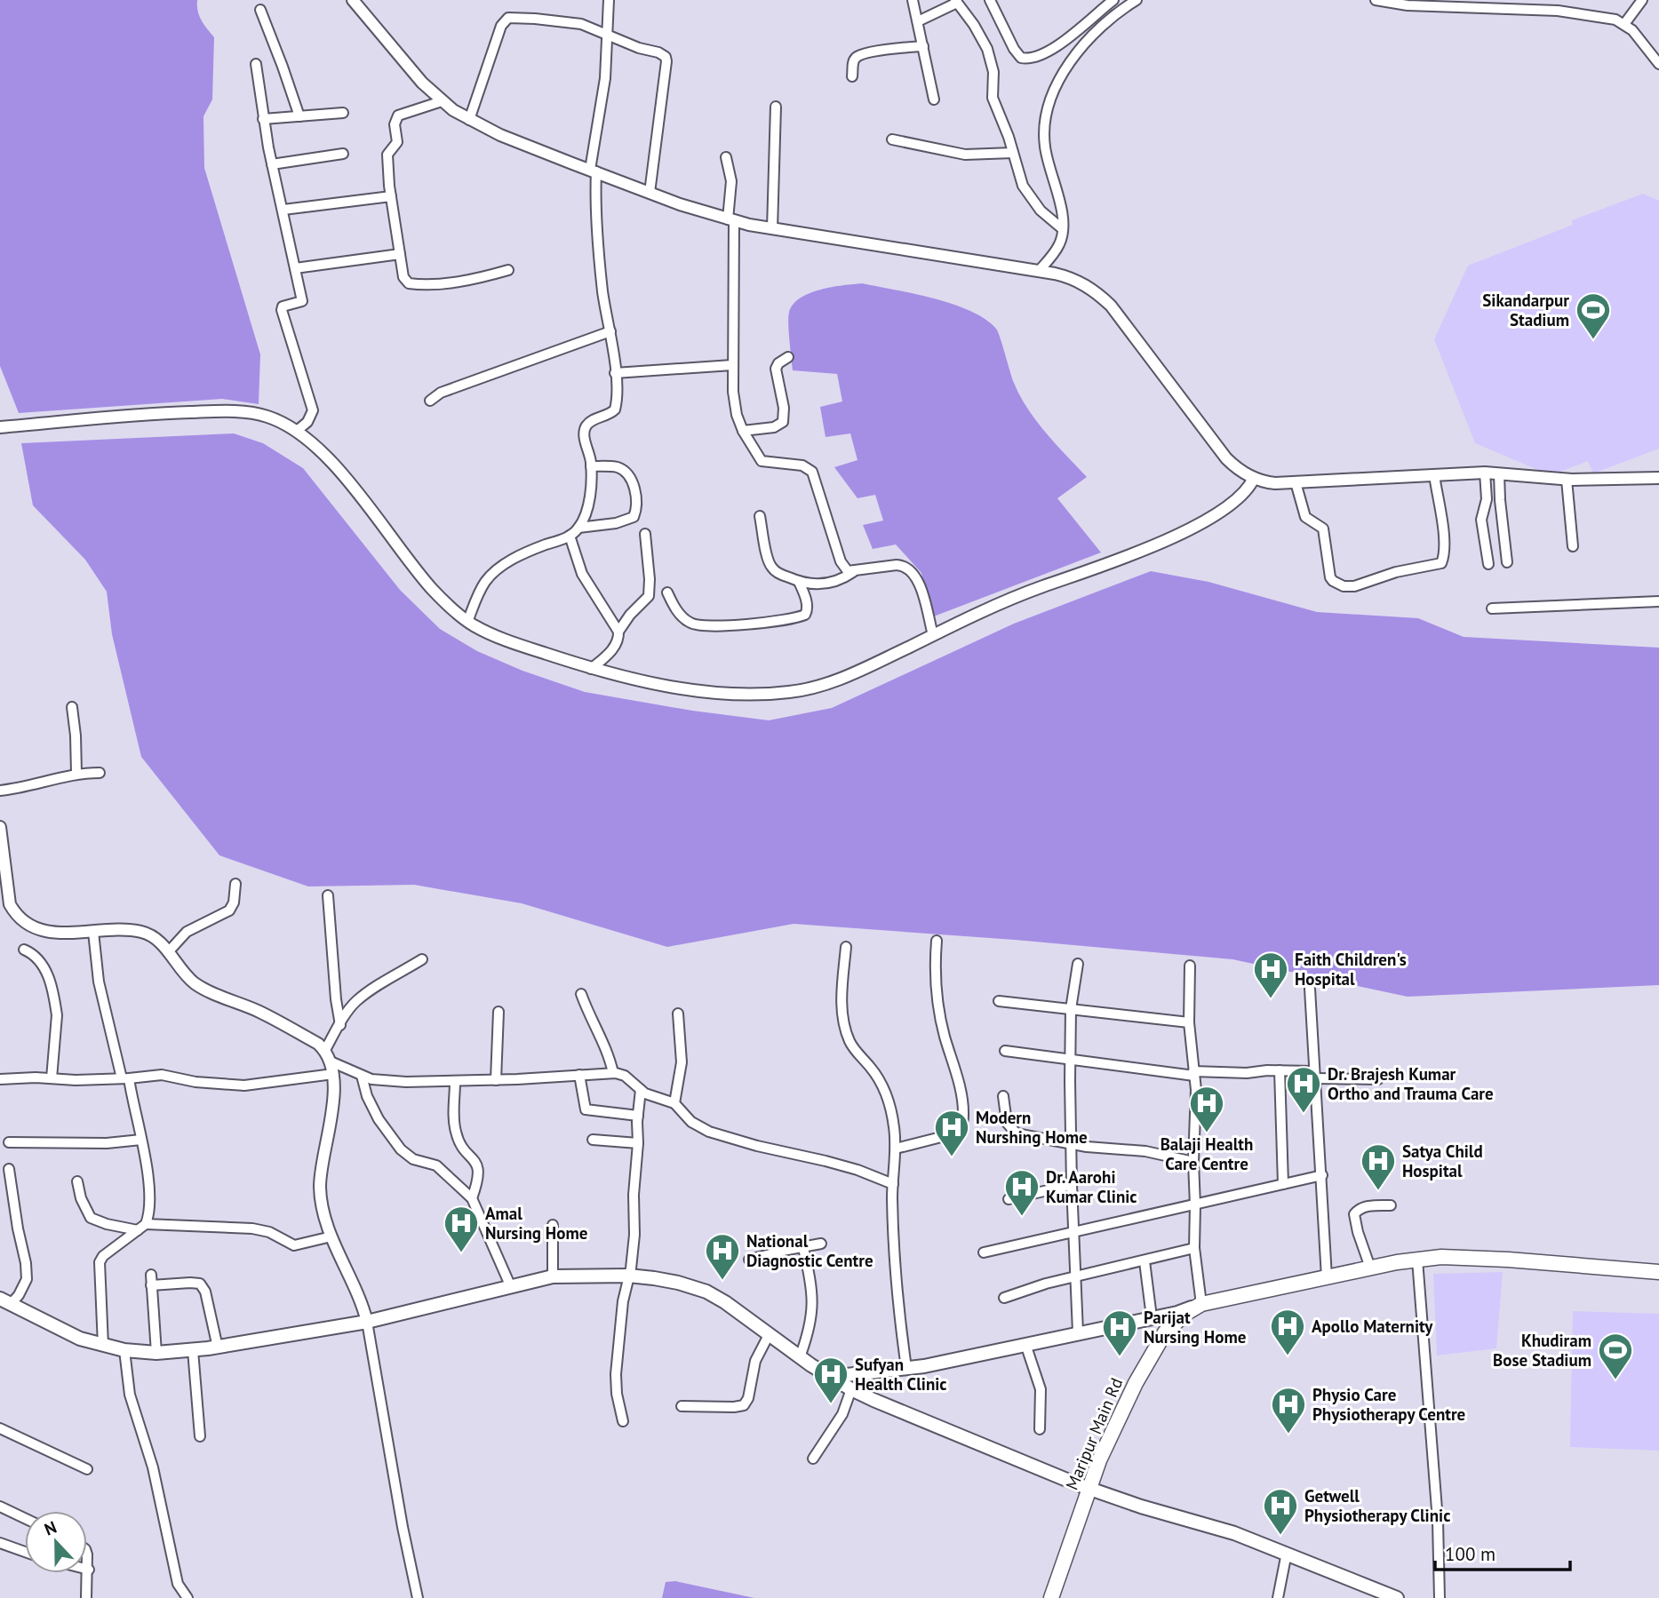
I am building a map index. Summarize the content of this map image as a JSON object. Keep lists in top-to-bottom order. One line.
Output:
{"streets":{"main road":["Maripur Main Rd"]},"places":{"sports":["Sikandarpur Stadium","Khudiram Bose Stadium"],"hospital":["Faith Children's Hospital","Dr. Brajesh Kumar Ortho and Trauma Care","Balaji Health Care Centre","Modern Nurshing Home","Satya Child Hospital","Dr. Aarohi Kumar Clinic","Amal Nursing Home","National Diagnostic Centre","Apollo Maternity","Parijat Nursing Home","Sufyan Health Clinic","Physio Care Physiotherapy Centre","Getwell Physiotherapy Clinic"]},"scale_bar":"100 m","north":"top"}
